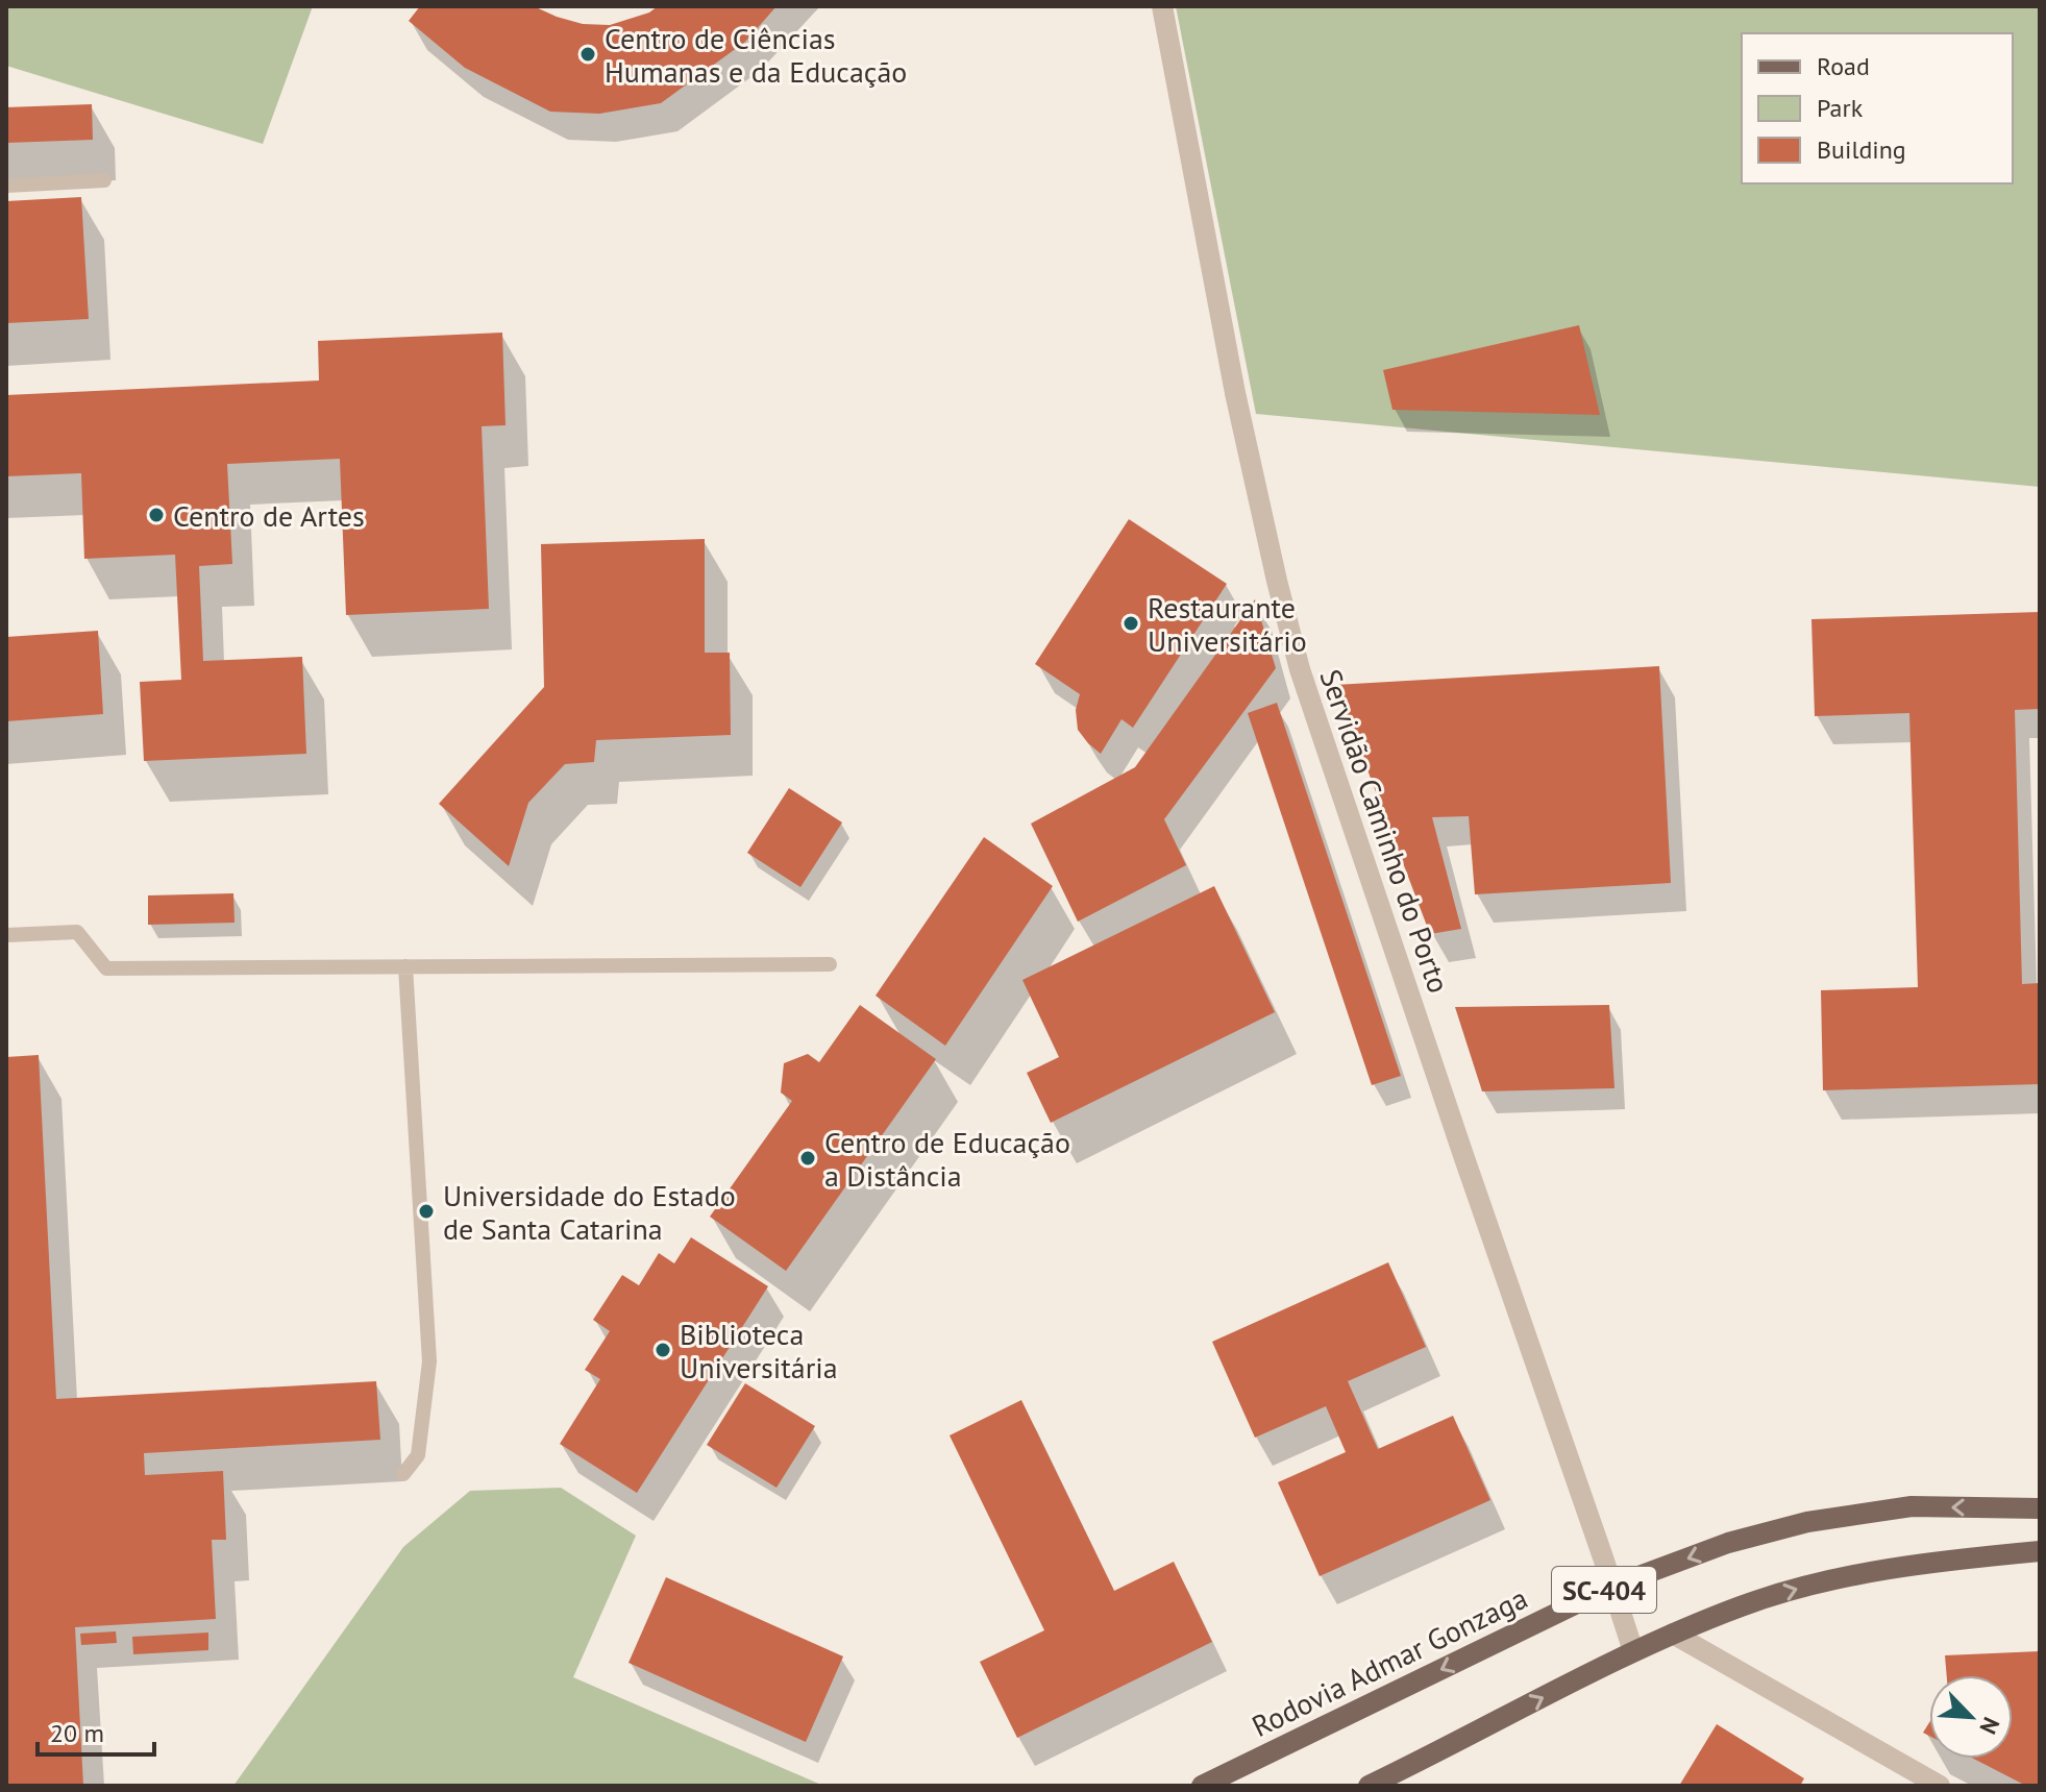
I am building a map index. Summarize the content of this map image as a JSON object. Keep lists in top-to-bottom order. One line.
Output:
{"streets":{"main road":["SC-404","Rodovia Admar Gonzaga"],"street":["Servidão Caminho do Porto"]},"crossings":[["Servidão Caminho do Porto","SC-404"],["Servidão Caminho do Porto","Rodovia Admar Gonzaga"]],"places":["Centro de Ciências Humanas e da Educação","Centro de Artes","Restaurante Universitário","Centro de Educação a Distância","Universidade do Estado de Santa Catarina","Biblioteca Universitária"],"legend":["Road","Park","Building"],"scale_bar":"20 m","north":"bottom right"}
